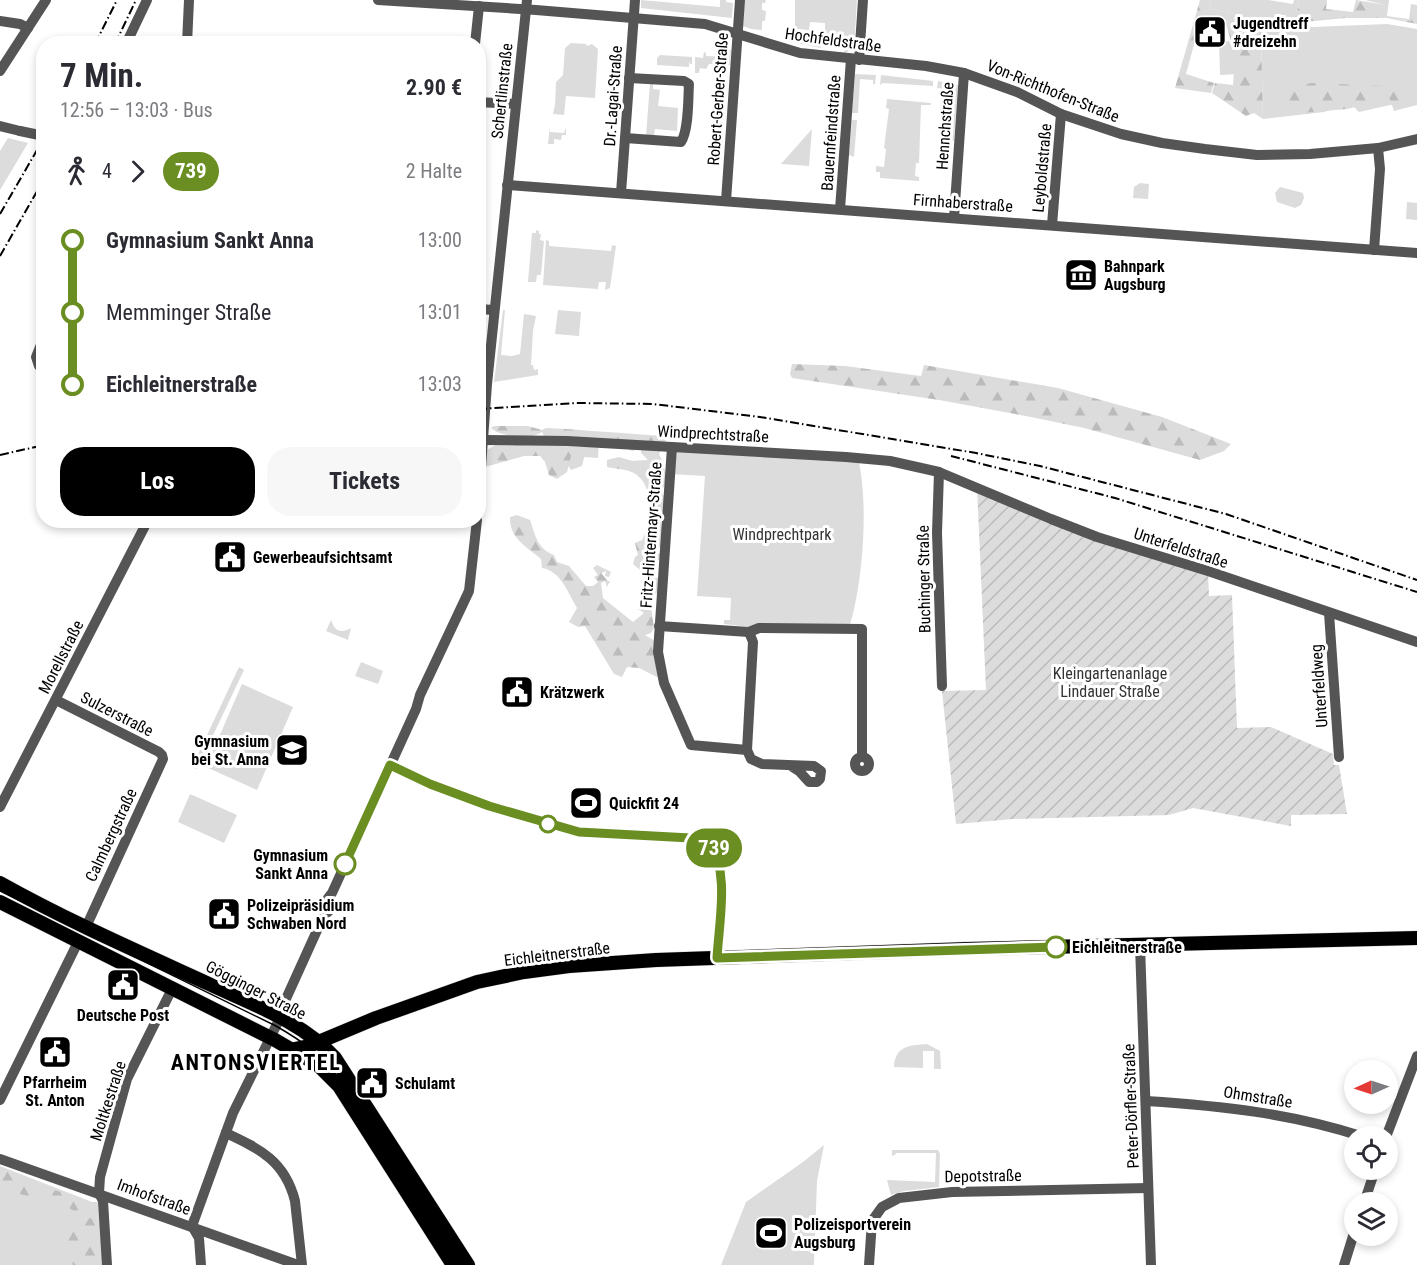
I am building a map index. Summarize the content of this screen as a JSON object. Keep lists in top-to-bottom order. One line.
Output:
{"streets":{"main road":["Eichleitnerstraße","Gögginger Straße"],"street":["Hochfeldstraße","Schertlinstraße","Von-Richthofen-Straße","Dr.-Lagai-Straße","Robert-Gerber-Straße","Hennchstraße","Bauernfeindstraße","Leyboldstraße","Firnhaberstraße","Windprechtstraße","Fritz-Hintermayr-Straße","Unterfeldstraße","Buchinger Straße","Morellstraße","Unterfeldweg","Sulzerstraße","Calmbergstraße","Ohmstraße","Moltkestraße","Peter-Dörfler-Straße","Depotstraße","Imhofstraße"]},"crossings":[["Hochfeldstraße","Schertlinstraße"],["Hochfeldstraße","Von-Richthofen-Straße"],["Hochfeldstraße","Dr.-Lagai-Straße"],["Hochfeldstraße","Robert-Gerber-Straße"],["Hochfeldstraße","Hennchstraße"],["Hochfeldstraße","Bauernfeindstraße"],["Schertlinstraße","Firnhaberstraße"],["Von-Richthofen-Straße","Hennchstraße"],["Von-Richthofen-Straße","Leyboldstraße"],["Dr.-Lagai-Straße","Firnhaberstraße"],["Robert-Gerber-Straße","Firnhaberstraße"],["Hennchstraße","Firnhaberstraße"],["Bauernfeindstraße","Firnhaberstraße"],["Leyboldstraße","Firnhaberstraße"],["Windprechtstraße","Fritz-Hintermayr-Straße"],["Windprechtstraße","Unterfeldstraße"],["Windprechtstraße","Buchinger Straße"],["Unterfeldstraße","Buchinger Straße"],["Unterfeldstraße","Unterfeldweg"],["Morellstraße","Sulzerstraße"],["Sulzerstraße","Calmbergstraße"],["Calmbergstraße","Gögginger Straße"],["Eichleitnerstraße","Gögginger Straße"],["Eichleitnerstraße","Peter-Dörfler-Straße"],["Ohmstraße","Peter-Dörfler-Straße"],["Moltkestraße","Imhofstraße"],["Peter-Dörfler-Straße","Depotstraße"]],"districts":["ANTONSVIERTEL"],"parks":["Windprechtpark","Kleingartenanlage Lindauer Straße"],"places":{"public building":["Jugendtreff #dreizehn","Gewerbeaufsichtsamt","Krätzwerk","Polizeipräsidium Schwaben Nord","Deutsche Post","Pfarrheim St. Anton","Schulamt"],"museum":["Bahnpark Augsburg"],"school or university":["Gymnasium bei St. Anna"],"sports":["Quickfit 24","Polizeisportverein Augsburg"],"other":["Gymnasium Sankt Anna","Eichleitnerstraße"]},"lines":["bus line 739"],"north":"left","page":{"on_map":"739","heading":["7 Min.","12:56 – 13:03 · Bus","2.90 €"],"legs":["4","739","2 Halte"],"list":[{"name":"Gymnasium Sankt Anna","value":"13:00"},{"name":"Memminger Straße","value":"13:01"},{"name":"Eichleitnerstraße","value":"13:03"}],"buttons":["Los","Tickets"]}}
